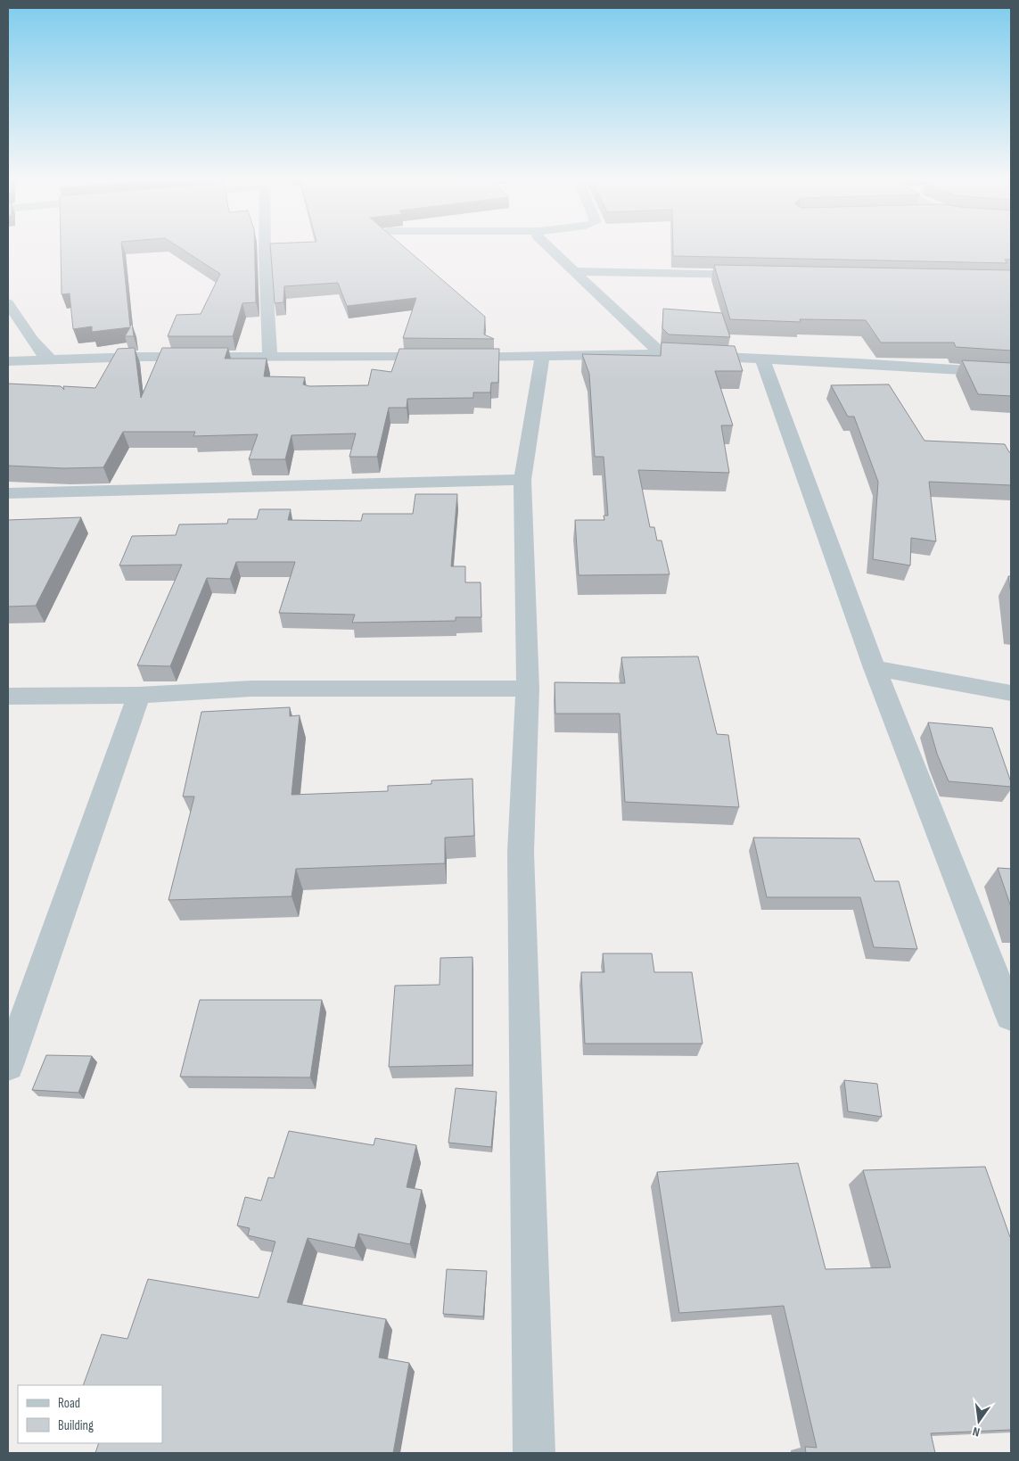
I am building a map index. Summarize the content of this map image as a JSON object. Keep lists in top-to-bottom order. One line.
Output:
{"legend":["Road","Building"],"north":"bottom"}
